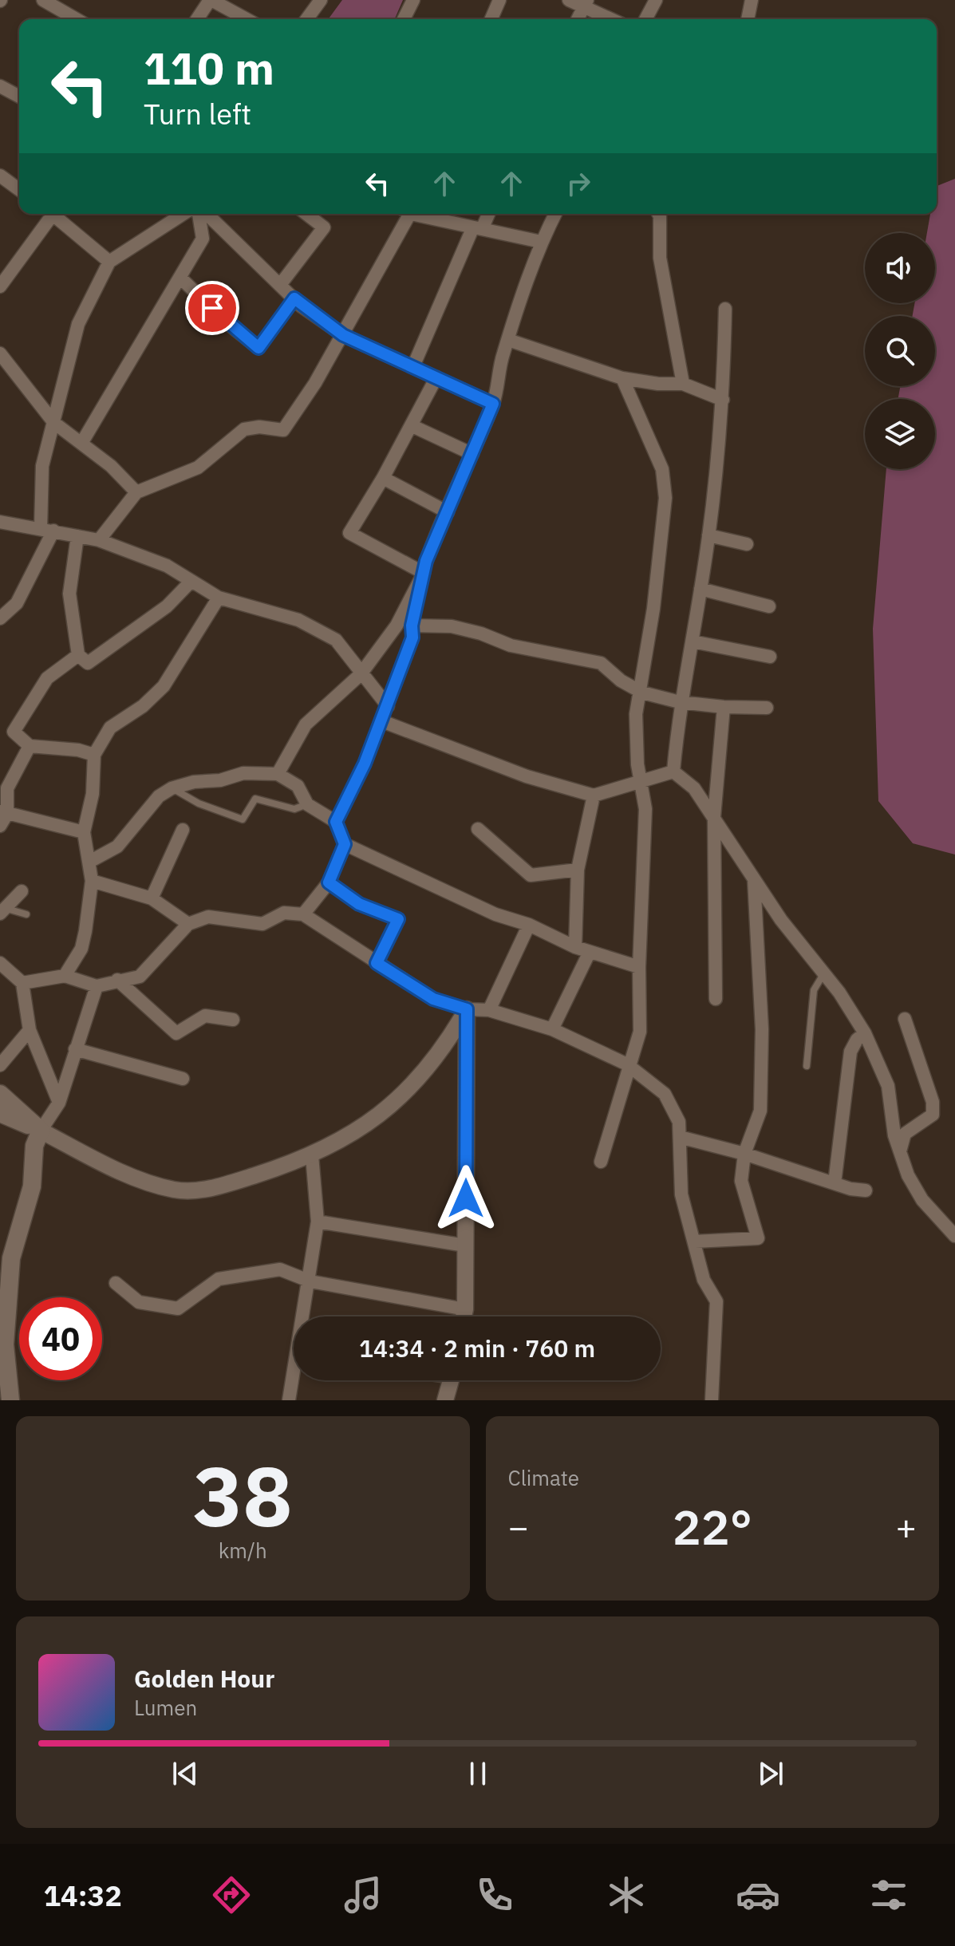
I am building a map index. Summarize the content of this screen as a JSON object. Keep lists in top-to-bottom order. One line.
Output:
{"page":{"turn":["110 m","Turn left"],"limit":"40","trip":"14:34 · 2 min · 760 m","tile":[["38","km/h"],"Climate"],"heat":["−","22°","+"],"song":["Golden Hour","Lumen"],"tabs":"14:32"}}
